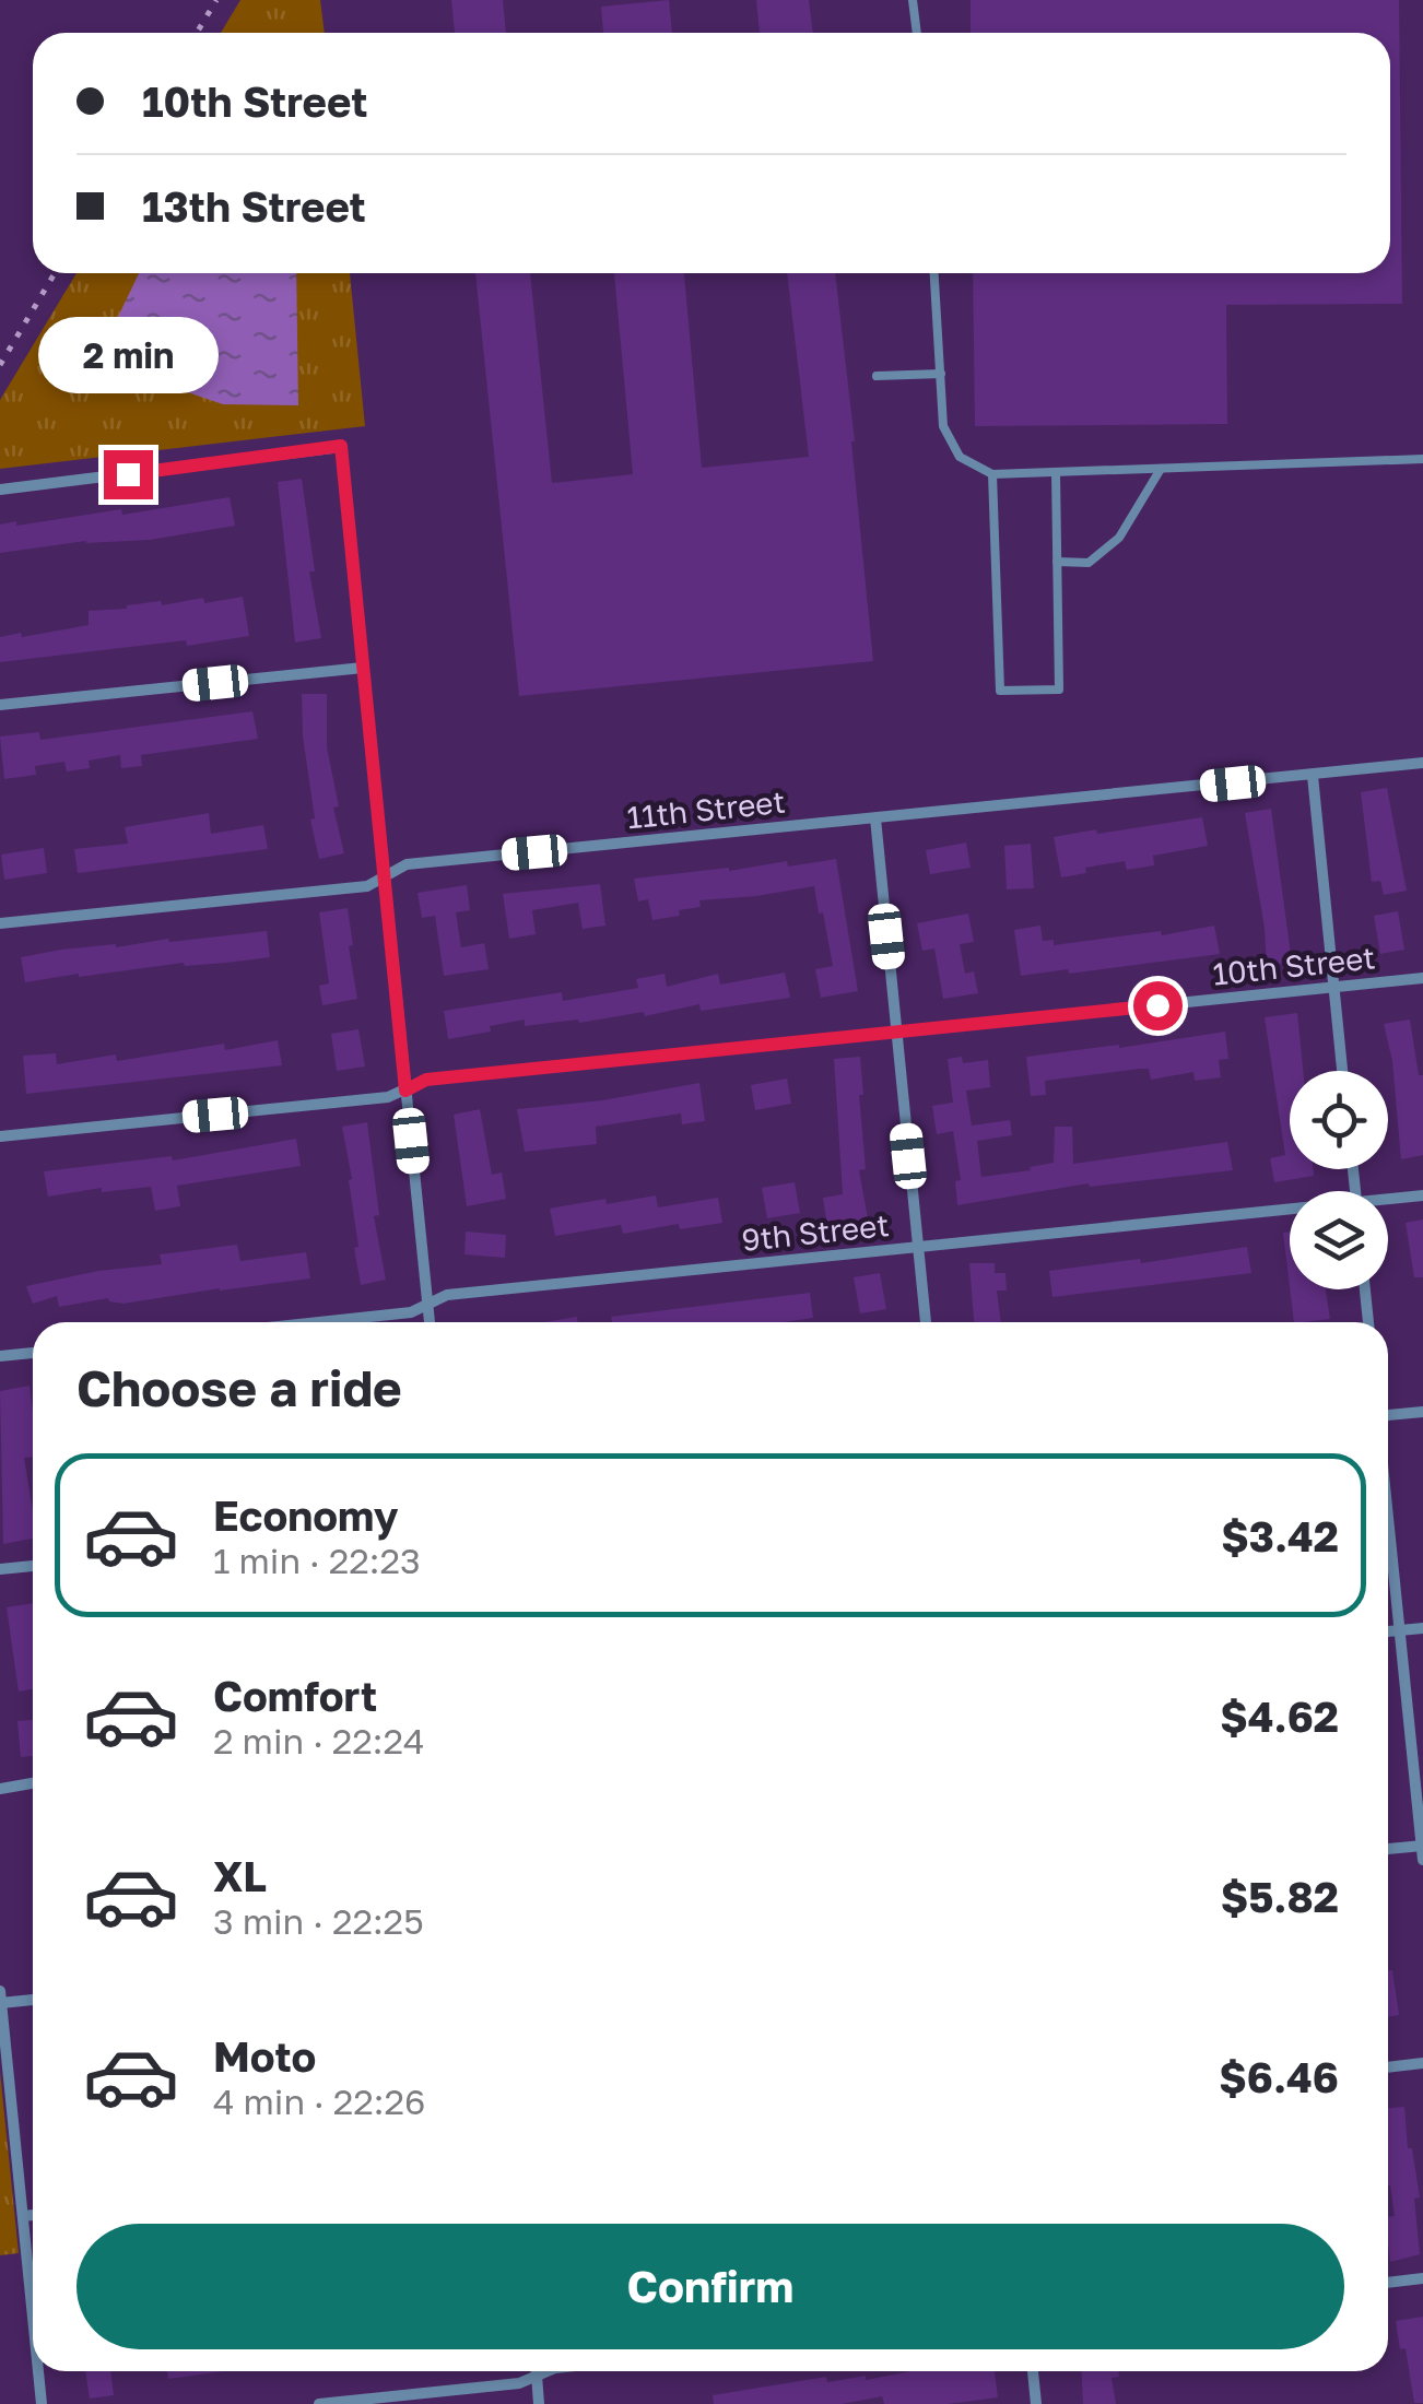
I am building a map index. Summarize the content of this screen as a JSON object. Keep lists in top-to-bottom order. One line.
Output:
{"streets":{"street":["11th Street","10th Street","9th Street"]},"page":{"banner":["10th Street","13th Street"],"bubble":"2 min","heading":"Choose a ride","list":[{"name":"Economy","note":"1 min · 22:23","value":"$3.42"},{"name":"Comfort","note":"2 min · 22:24","value":"$4.62"},{"name":"XL","note":"3 min · 22:25","value":"$5.82"},{"name":"Moto","note":"4 min · 22:26","value":"$6.46"}],"buttons":"Confirm"}}
